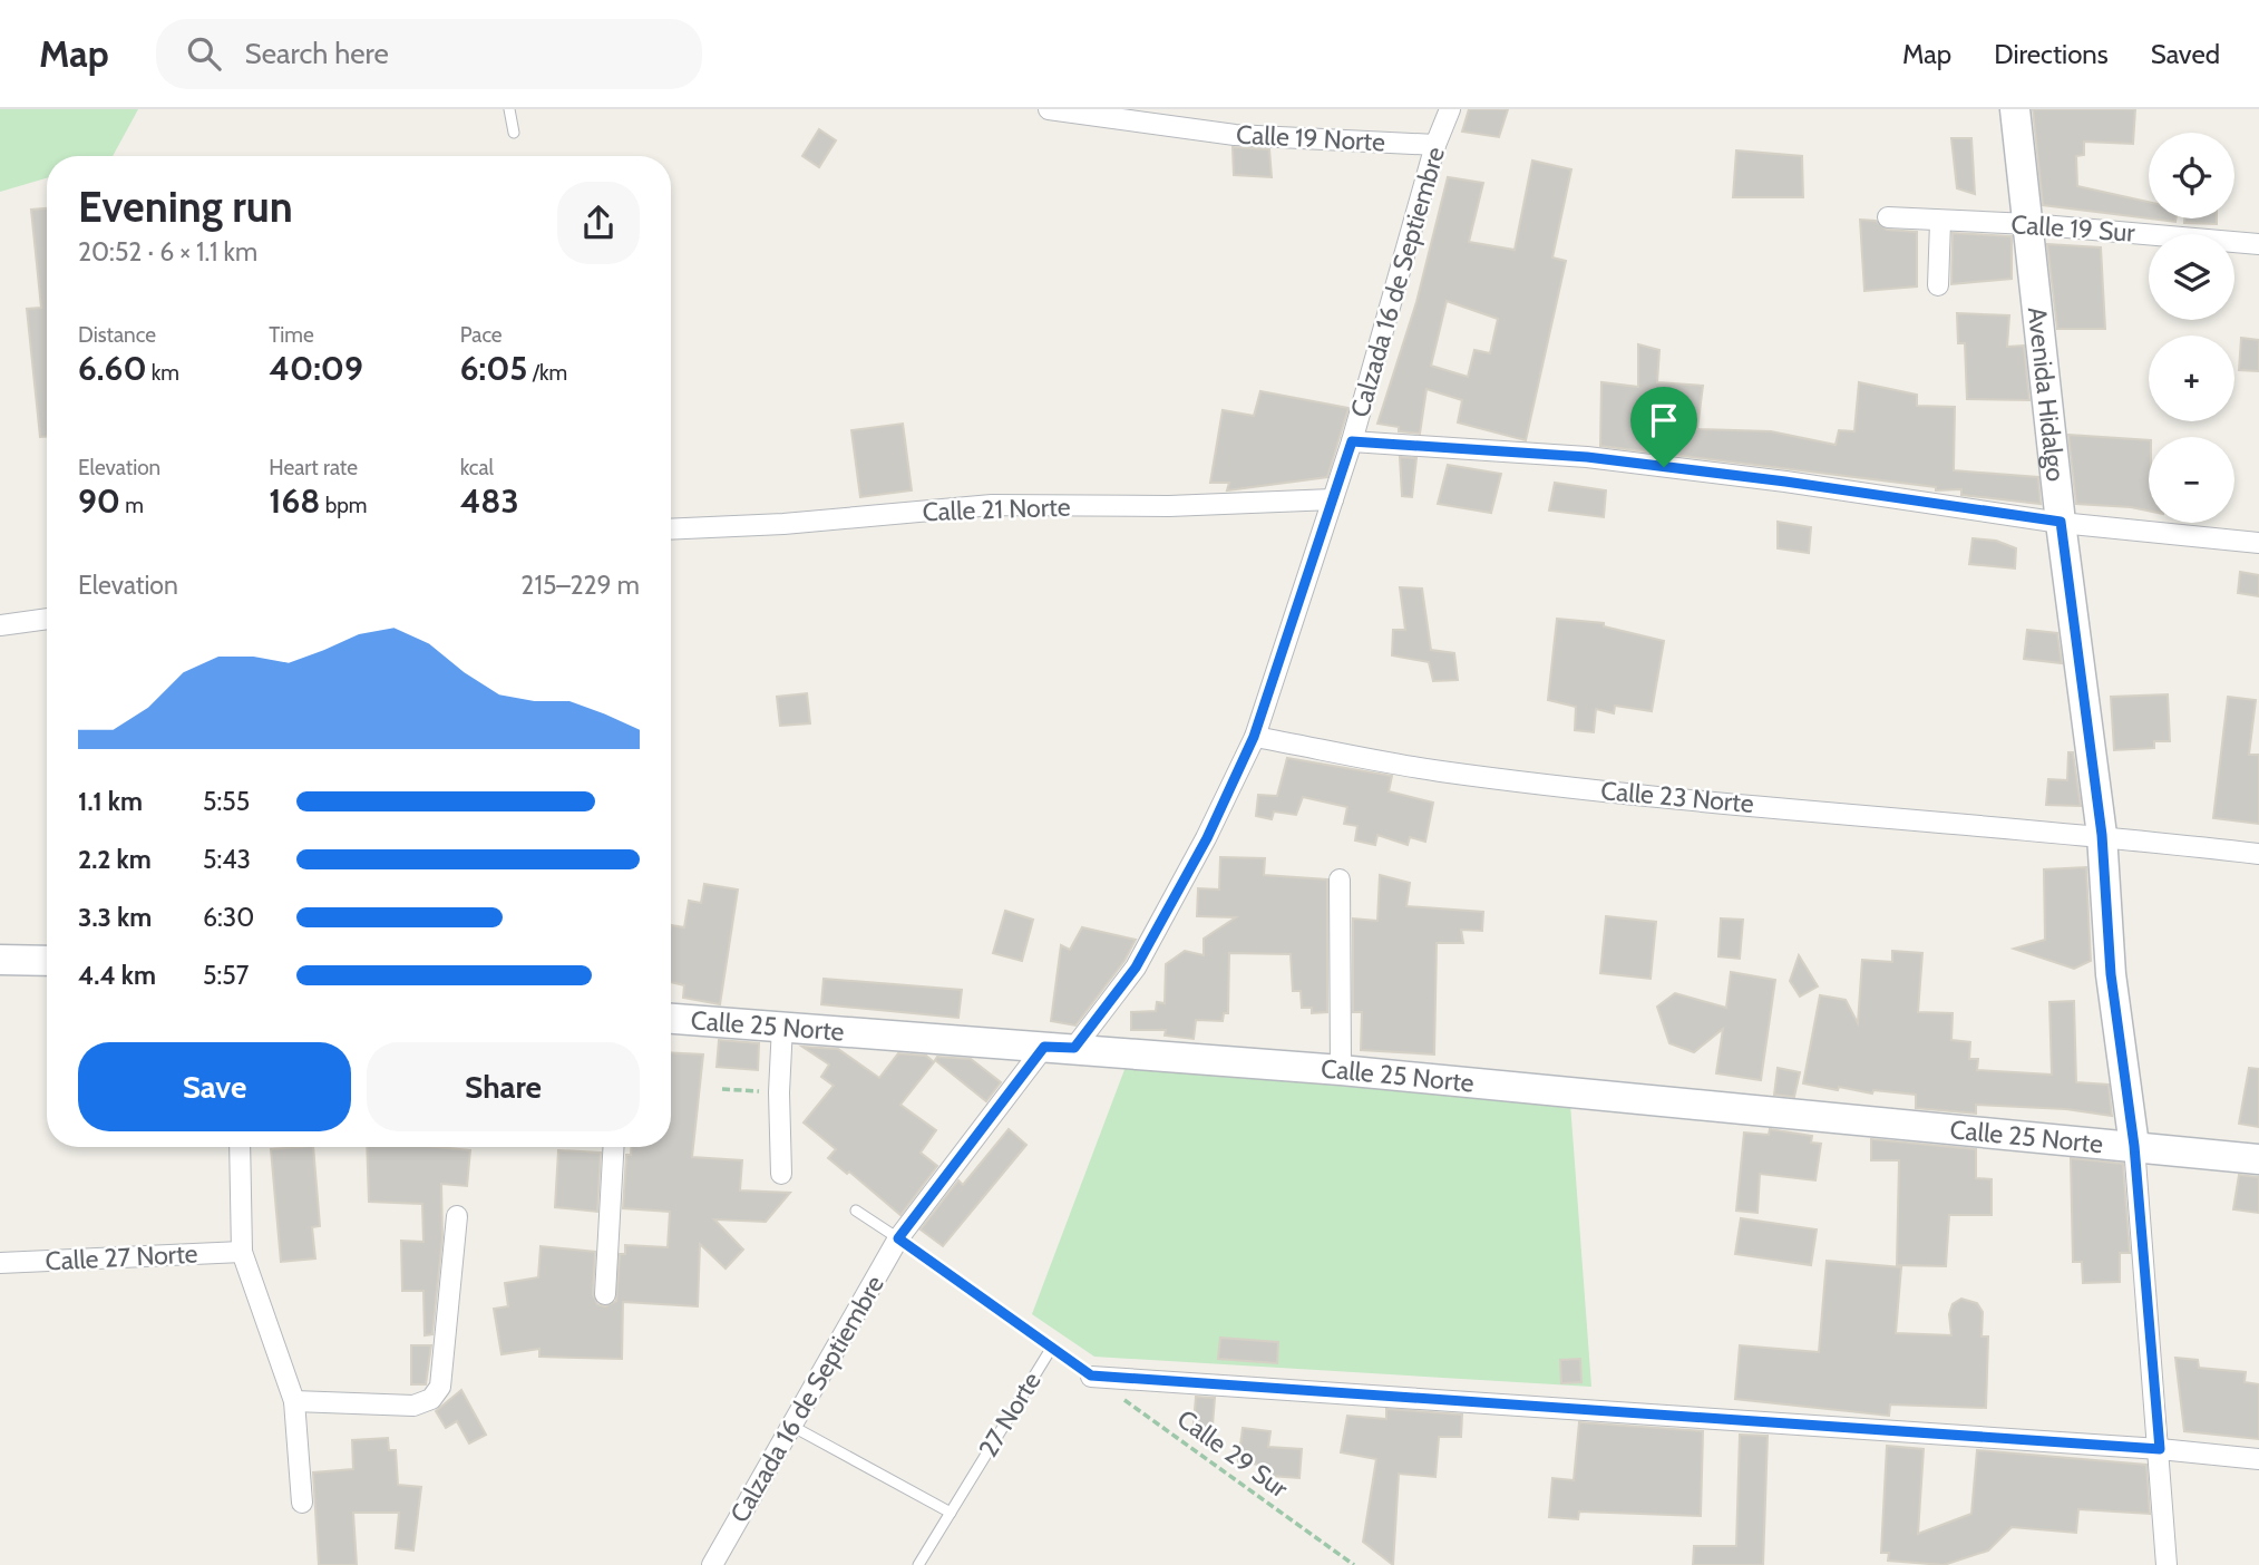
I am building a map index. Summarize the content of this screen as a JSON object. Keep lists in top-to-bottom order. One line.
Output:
{"streets":{"street":["Calle 19 Norte","Calle 19 Sur","Calzada 16 de Septiembre","Avenida Hidalgo","Calle 21 Norte","Calle 23 Norte","Calle 25 Norte","Calle 27 Norte"],"lane":["27 Norte"],"path":["Calle 29 Sur"]},"crossings":[["Calle 19 Norte","Calzada 16 de Septiembre"],["Calle 19 Sur","Avenida Hidalgo"],["Calzada 16 de Septiembre","Calle 21 Norte"],["Calzada 16 de Septiembre","Calle 23 Norte"],["Calzada 16 de Septiembre","Calle 25 Norte"],["Calzada 16 de Septiembre","27 Norte"],["Avenida Hidalgo","Calle 23 Norte"],["Avenida Hidalgo","Calle 25 Norte"]],"page":{"header":"Map","search":"Search here","nav":["Map","Directions","Saved"],"map_buttons":["+","−"],"heading":["Evening run","20:52 · 6 × 1.1 km"],"stats":[["Distance","6.60 km"],["Time","40:09"],["Pace","6:05 /km"],["Elevation","90 m"],["Heart rate","168 bpm"],["kcal","483"]],"chart":["Elevation","215–229 m"],"list":[{"name":"1.1 km","note":"5:55"},{"name":"2.2 km","note":"5:43"},{"name":"3.3 km","note":"6:30"},{"name":"4.4 km","note":"5:57"}],"buttons":["Save","Share"]}}
